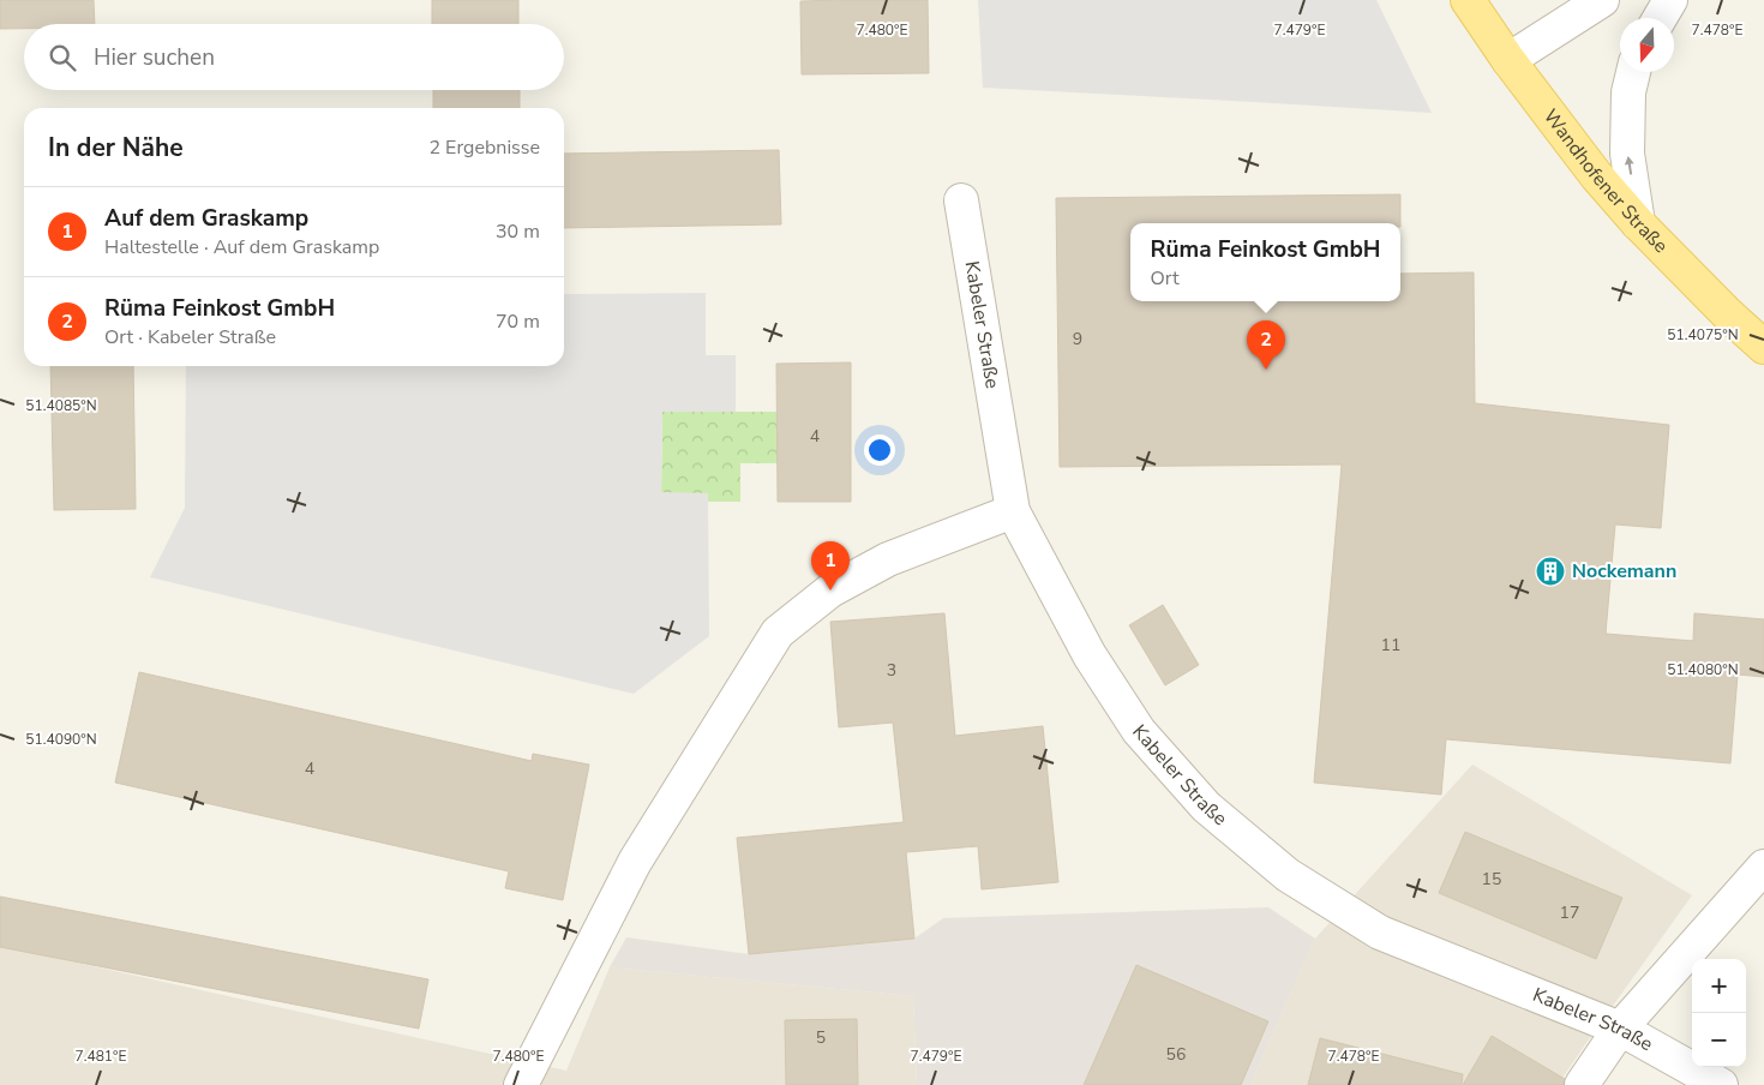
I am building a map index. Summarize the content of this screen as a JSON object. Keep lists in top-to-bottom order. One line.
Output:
{"streets":{"main road":["Wandhofener Straße"],"street":["Kabeler Straße"]},"places":{"building":["Nockemann"]},"house_numbers":["9","4","11","3","4","15","17","5","56"],"north":"bottom","page":{"search":"Hier suchen","heading":["In der Nähe","2 Ergebnisse"],"list":[{"mark":"1","name":"Auf dem Graskamp","note":"Haltestelle · Auf dem Graskamp","value":"30 m"},{"mark":"2","name":"Rüma Feinkost GmbH","note":"Ort · Kabeler Straße","value":"70 m"}],"popup":["Rüma Feinkost GmbH","Ort"],"pins":["2","1"],"map_buttons":["+","−"]},"coordinates":["7.480°E","7.479°E","7.478°E","51.4075°N","51.4085°N","51.4080°N","51.4090°N","7.481°E"]}
